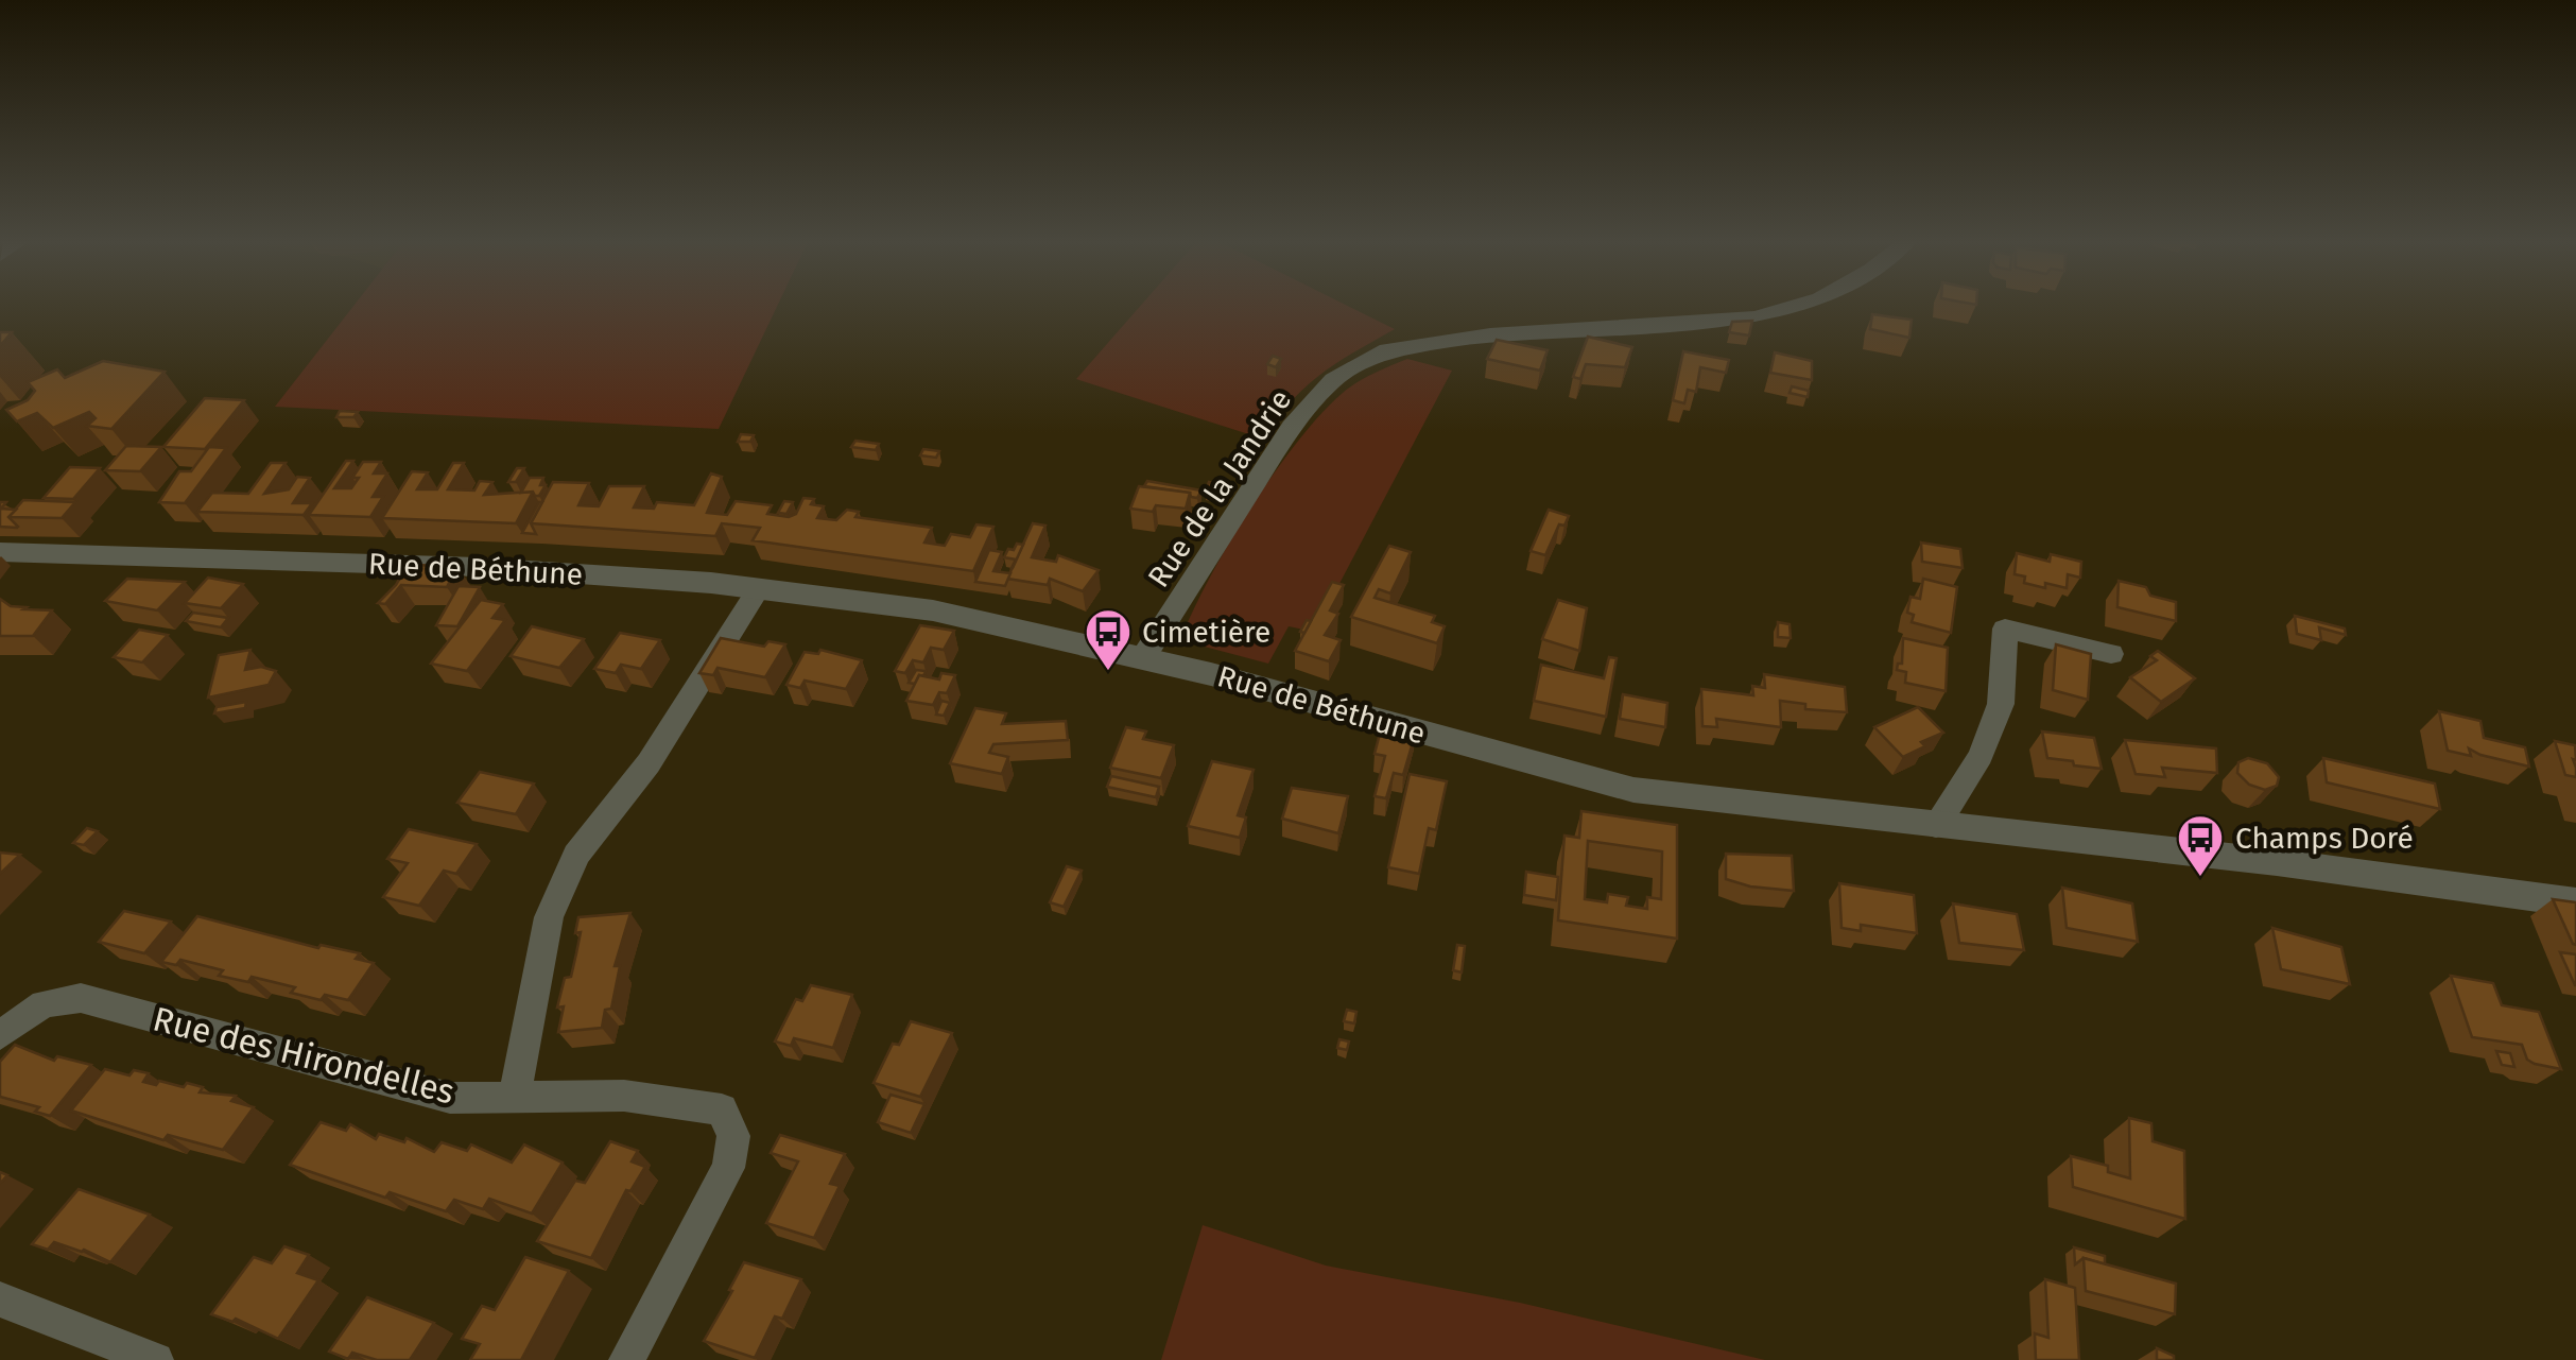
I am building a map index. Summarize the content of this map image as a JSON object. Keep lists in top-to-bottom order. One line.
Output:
{"streets":{"street":["Rue de la Jandrie","Rue de Béthune","Rue des Hirondelles"]},"crossings":[["Rue de la Jandrie","Rue de Béthune"]],"places":{"bus stop":["Cimetière","Champs Doré"]}}
